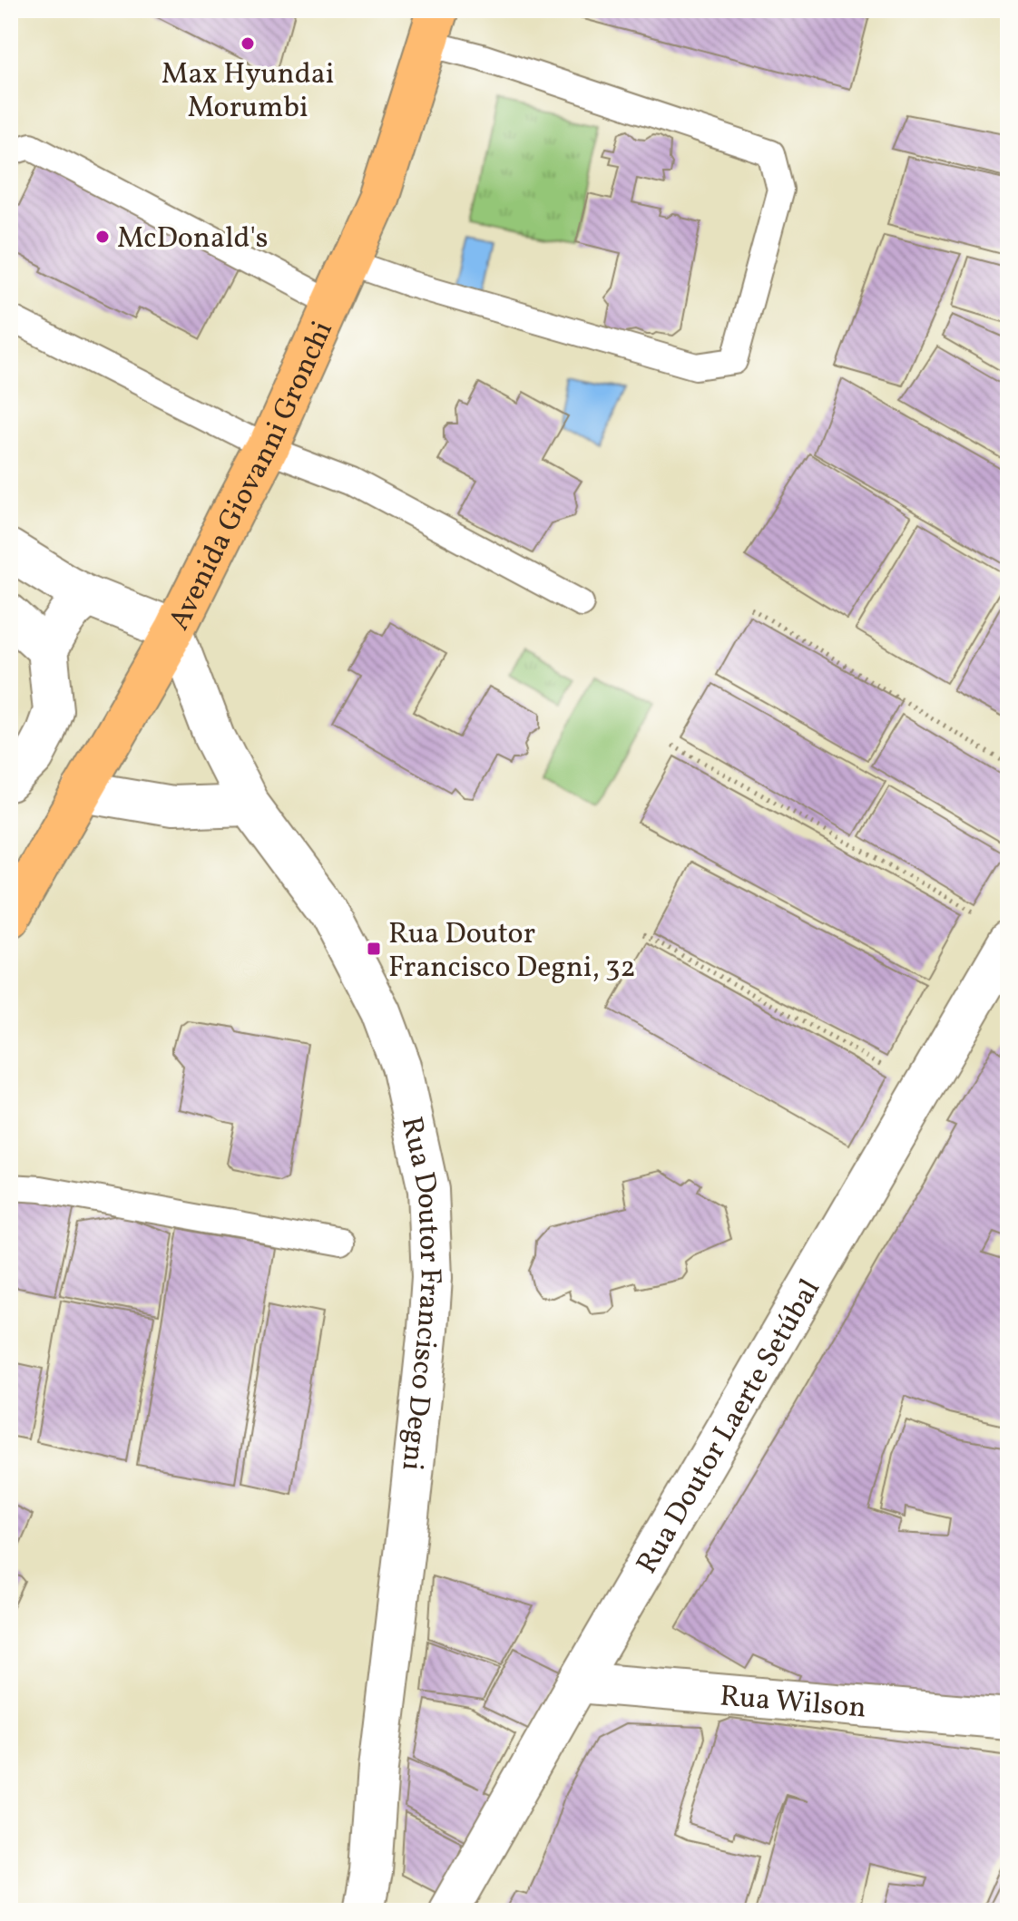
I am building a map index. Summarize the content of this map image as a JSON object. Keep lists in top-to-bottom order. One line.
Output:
{"streets":{"main road":["Avenida Giovanni Gronchi"],"street":["Rua Doutor Francisco Degni","Rua Doutor Laerte Setúbal","Rua Wilson"]},"crossings":[["Avenida Giovanni Gronchi","Rua Doutor Francisco Degni"],["Rua Doutor Laerte Setúbal","Rua Wilson"]],"places":{"other":["Max Hyundai Morumbi","McDonald's"],"transit":["Rua Doutor Francisco Degni, 32"]}}
